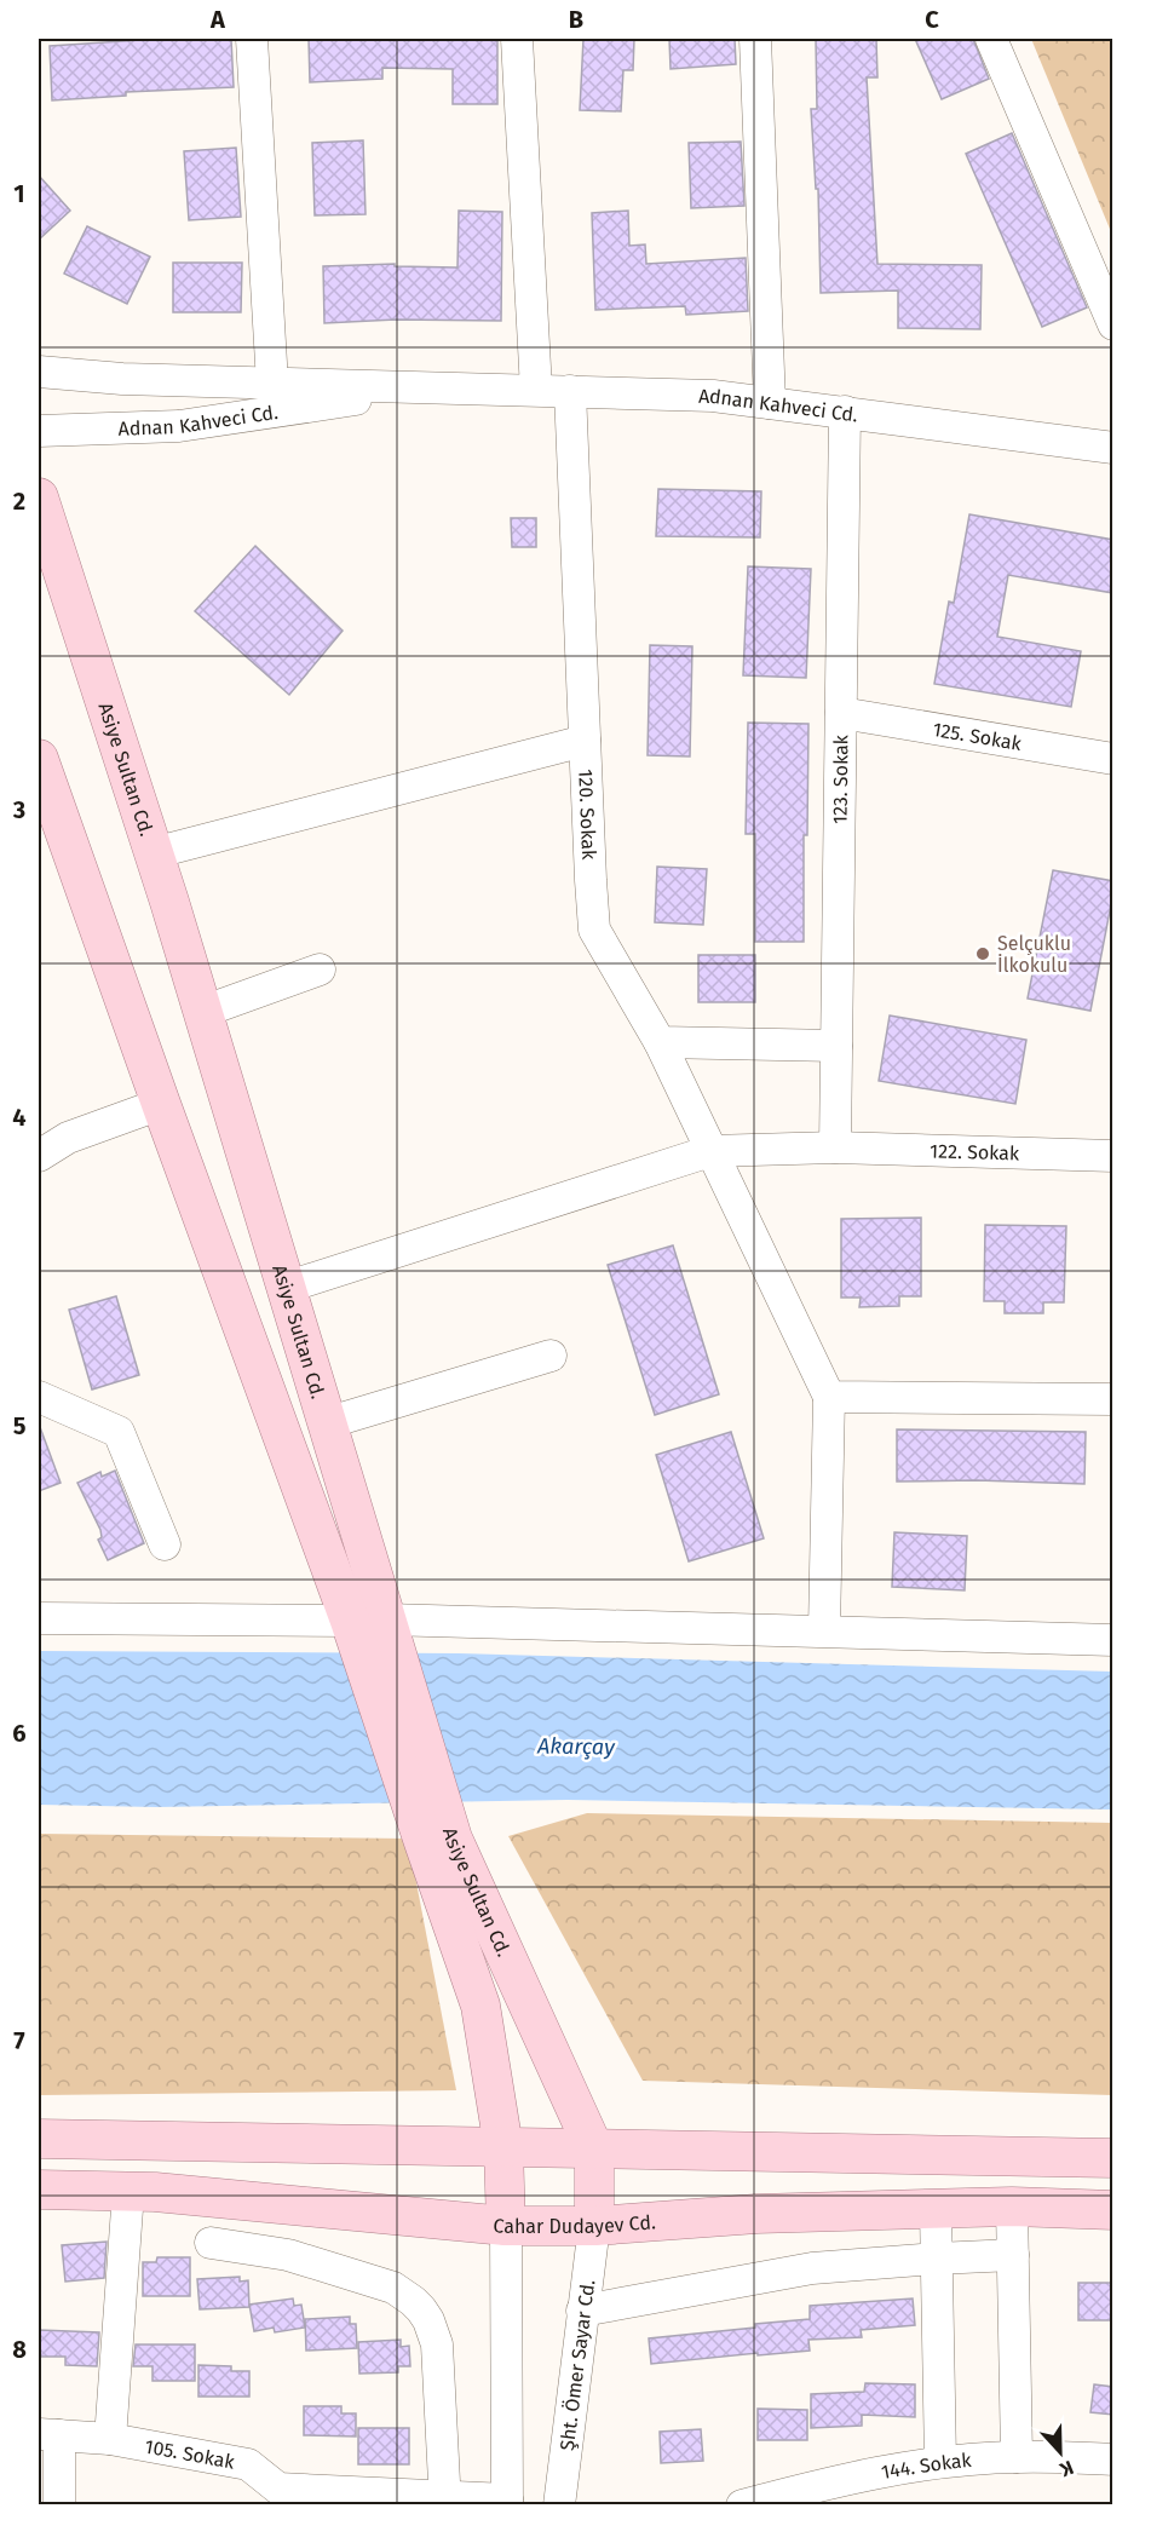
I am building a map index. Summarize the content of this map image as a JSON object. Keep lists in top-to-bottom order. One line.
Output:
{"streets":{"main road":["Asiye Sultan Cd.","Cahar Dudayev Cd."],"street":["Adnan Kahveci Cd.","125. Sokak","123. Sokak","120. Sokak","122. Sokak","Şht. Ömer Sayar Cd.","105. Sokak","144. Sokak"]},"crossings":[["Adnan Kahveci Cd.","123. Sokak"],["Adnan Kahveci Cd.","120. Sokak"],["125. Sokak","123. Sokak"],["Asiye Sultan Cd.","122. Sokak"],["Asiye Sultan Cd.","Cahar Dudayev Cd."],["123. Sokak","122. Sokak"],["120. Sokak","122. Sokak"],["Cahar Dudayev Cd.","Şht. Ömer Sayar Cd."]],"water":["Akarçay"],"places":["Selçuklu İlkokulu"],"north":"bottom","grid":{"columns":["A","B","C"],"rows":["1","2","3","4","5","6","7","8"]}}
